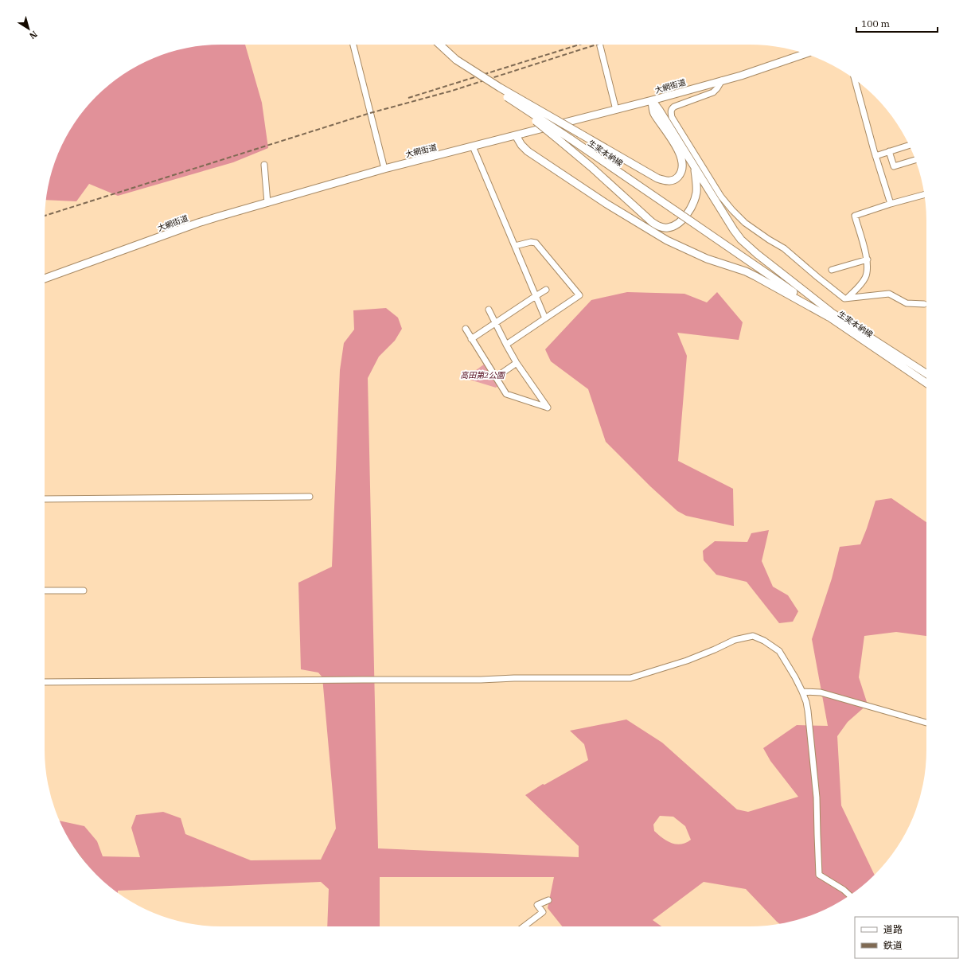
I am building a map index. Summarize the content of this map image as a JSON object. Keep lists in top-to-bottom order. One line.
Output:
{"streets":{"main road":["大網街道","生実本納線"]},"parks":["高田第2公園"],"legend":["道路","鉄道"],"scale_bar":"100 m","north":"bottom right"}
